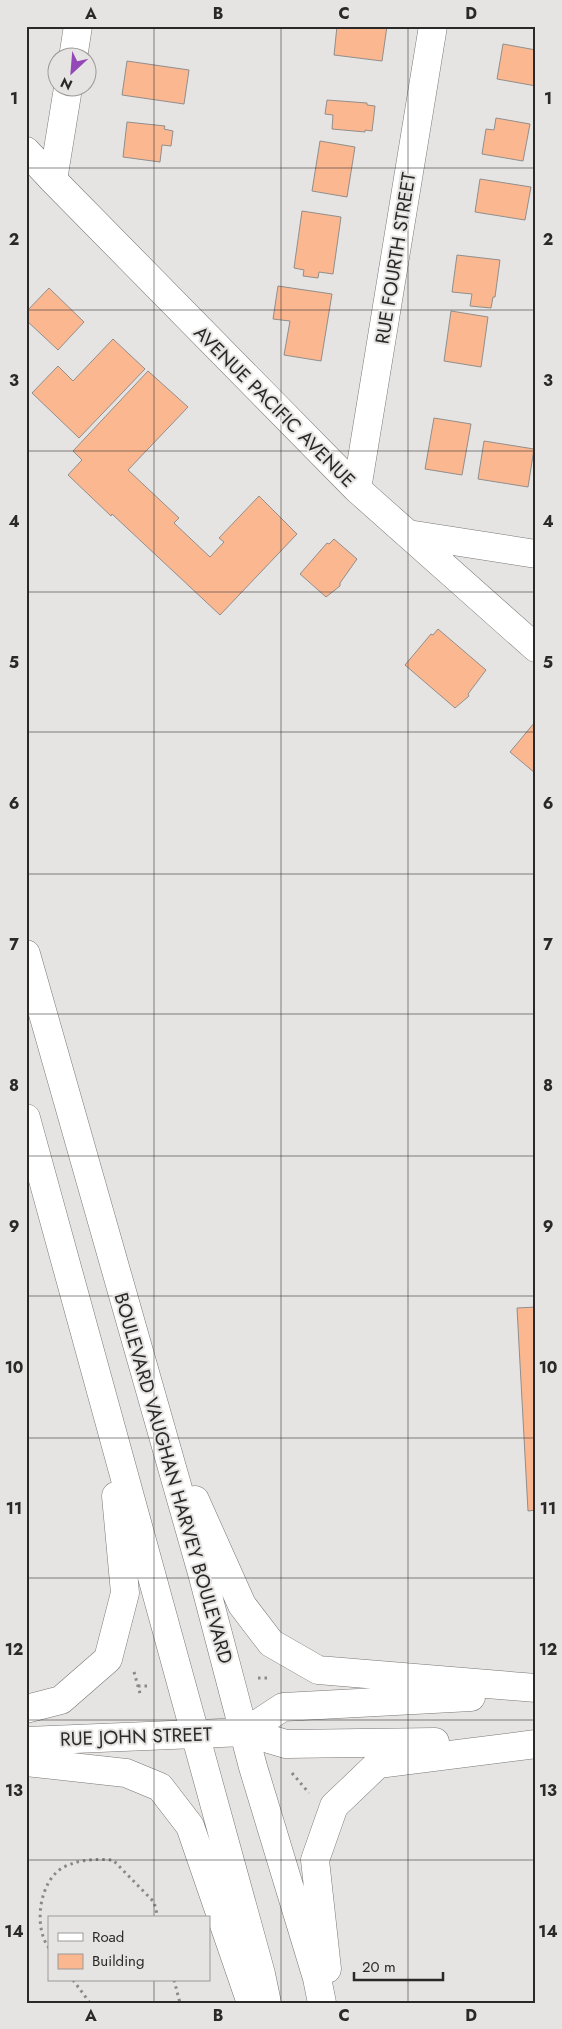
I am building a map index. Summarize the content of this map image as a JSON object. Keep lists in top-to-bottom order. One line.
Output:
{"streets":{"main road":["RUE FOURTH STREET","AVENUE PACIFIC AVENUE","BOULEVARD VAUGHAN HARVEY BOULEVARD","RUE JOHN STREET"]},"crossings":[["RUE FOURTH STREET","AVENUE PACIFIC AVENUE"],["BOULEVARD VAUGHAN HARVEY BOULEVARD","RUE JOHN STREET"]],"legend":["Road","Building"],"scale_bar":"20 m","north":"bottom left","grid":{"columns":["A","B","C","D"],"rows":["1","2","3","4","5","6","7","8","9","10","11","12","13","14"]}}
